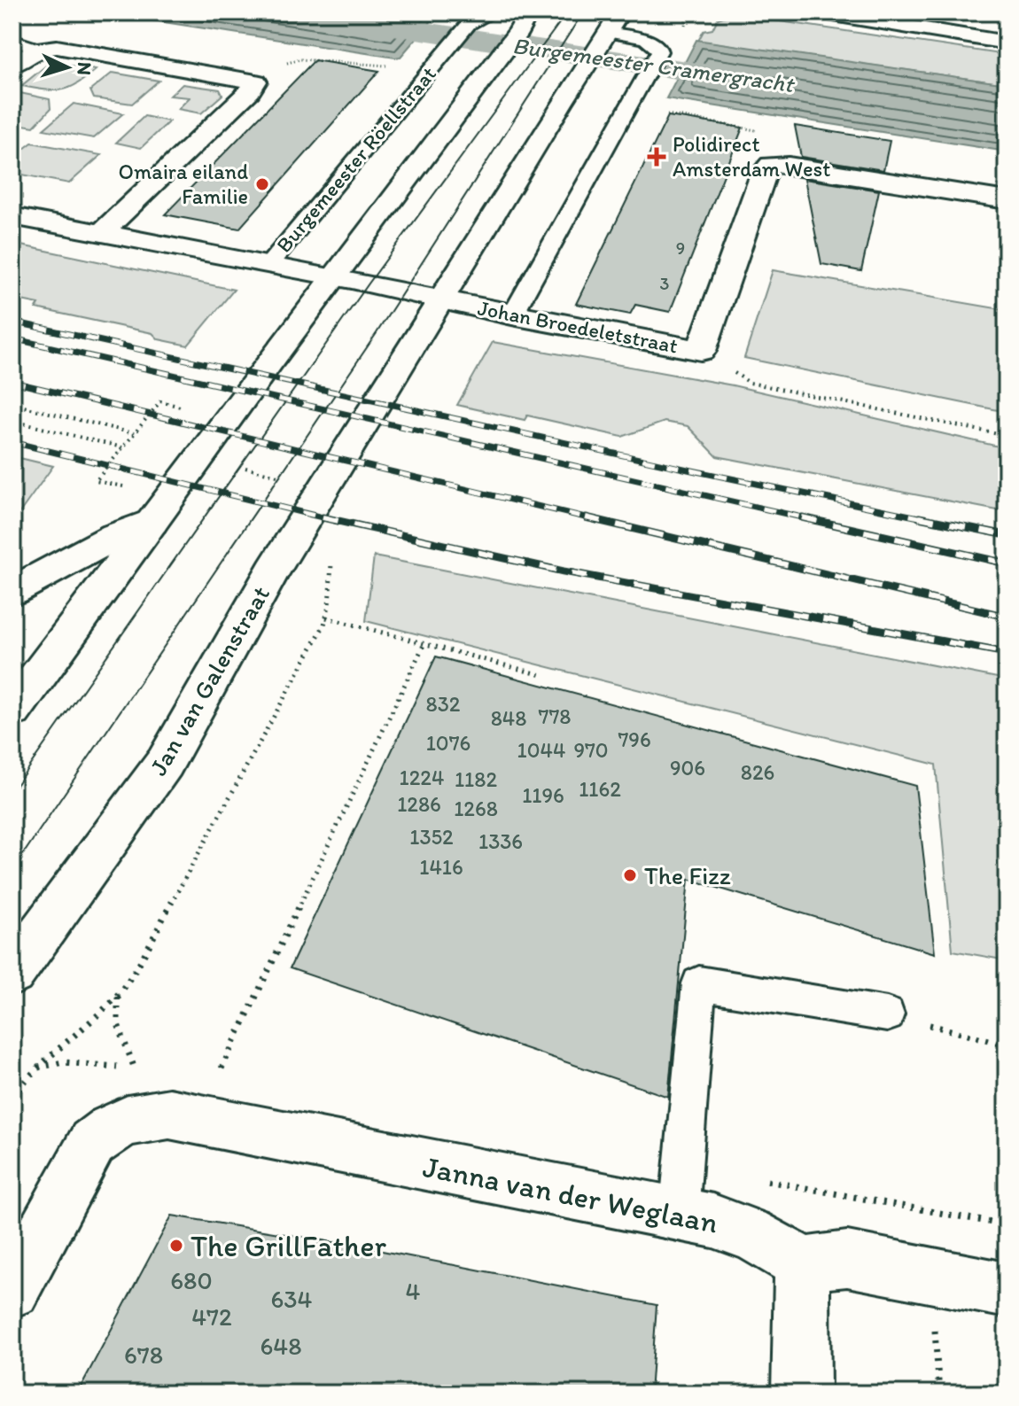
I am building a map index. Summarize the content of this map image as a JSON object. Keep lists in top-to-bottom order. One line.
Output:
{"streets":{"street":["Burgemeester Röellstraat","Johan Broedeletstraat","Jan van Galenstraat","Janna van der Weglaan"]},"crossings":[["Burgemeester Röellstraat","Johan Broedeletstraat"],["Burgemeester Röellstraat","Jan van Galenstraat"],["Johan Broedeletstraat","Jan van Galenstraat"]],"water":["Burgemeester Cramergracht"],"places":{"health":["Polidirect Amsterdam West"],"other":["Omaira eiland Familie","The Fizz","The GrillFather"]},"house_numbers":["9","3","832","778","848","796","1076","1044","970","906","826","1224","1182","1162","1196","1286","1268","1352","1336","1416","680","4","634","472","648","678"],"north":"right"}
